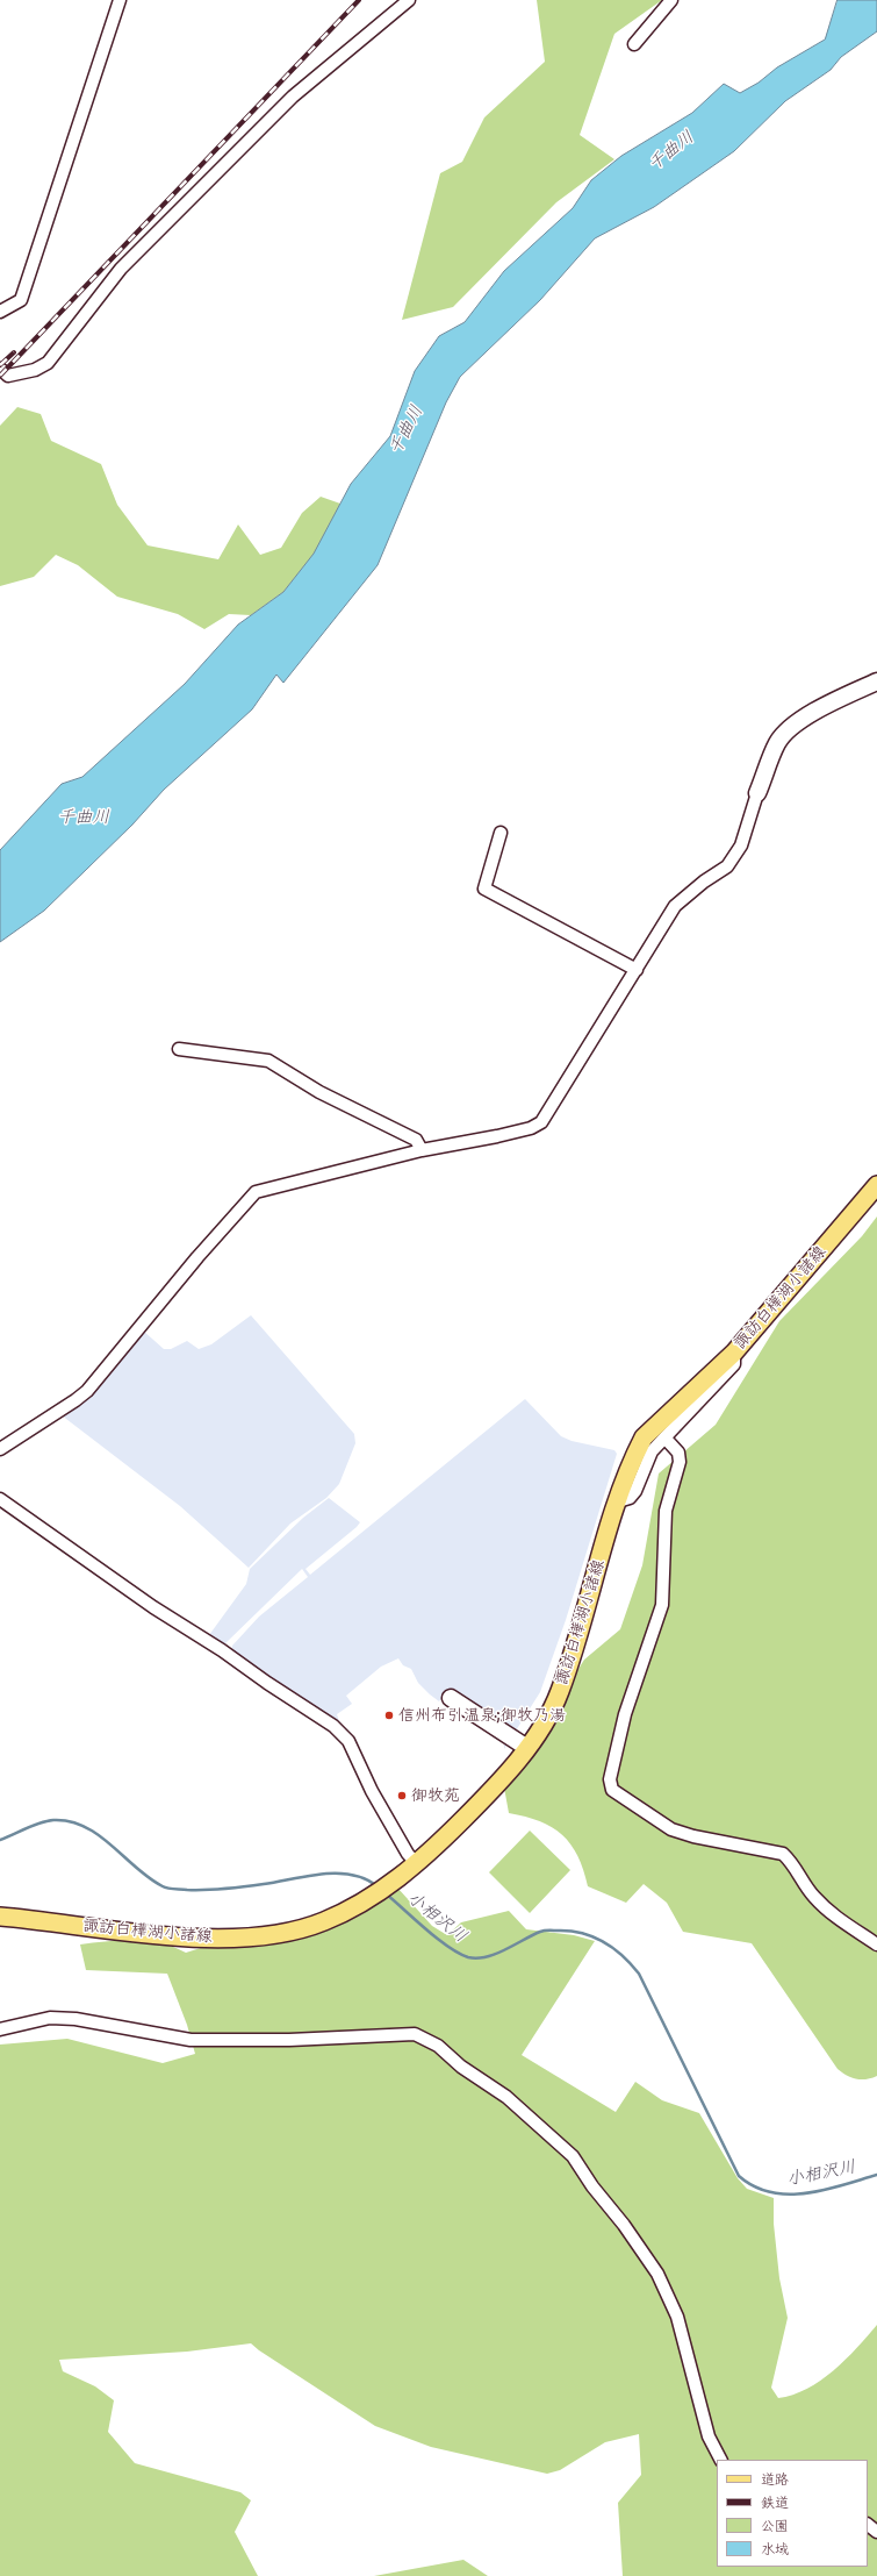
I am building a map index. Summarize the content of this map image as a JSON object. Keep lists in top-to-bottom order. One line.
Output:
{"streets":{"main road":["諏訪白樺湖小諸線"]},"water":["千曲川","小相沢川"],"places":["信州布引温泉;御牧乃湯","御牧苑"],"legend":["道路","鉄道","公園","水域"]}
